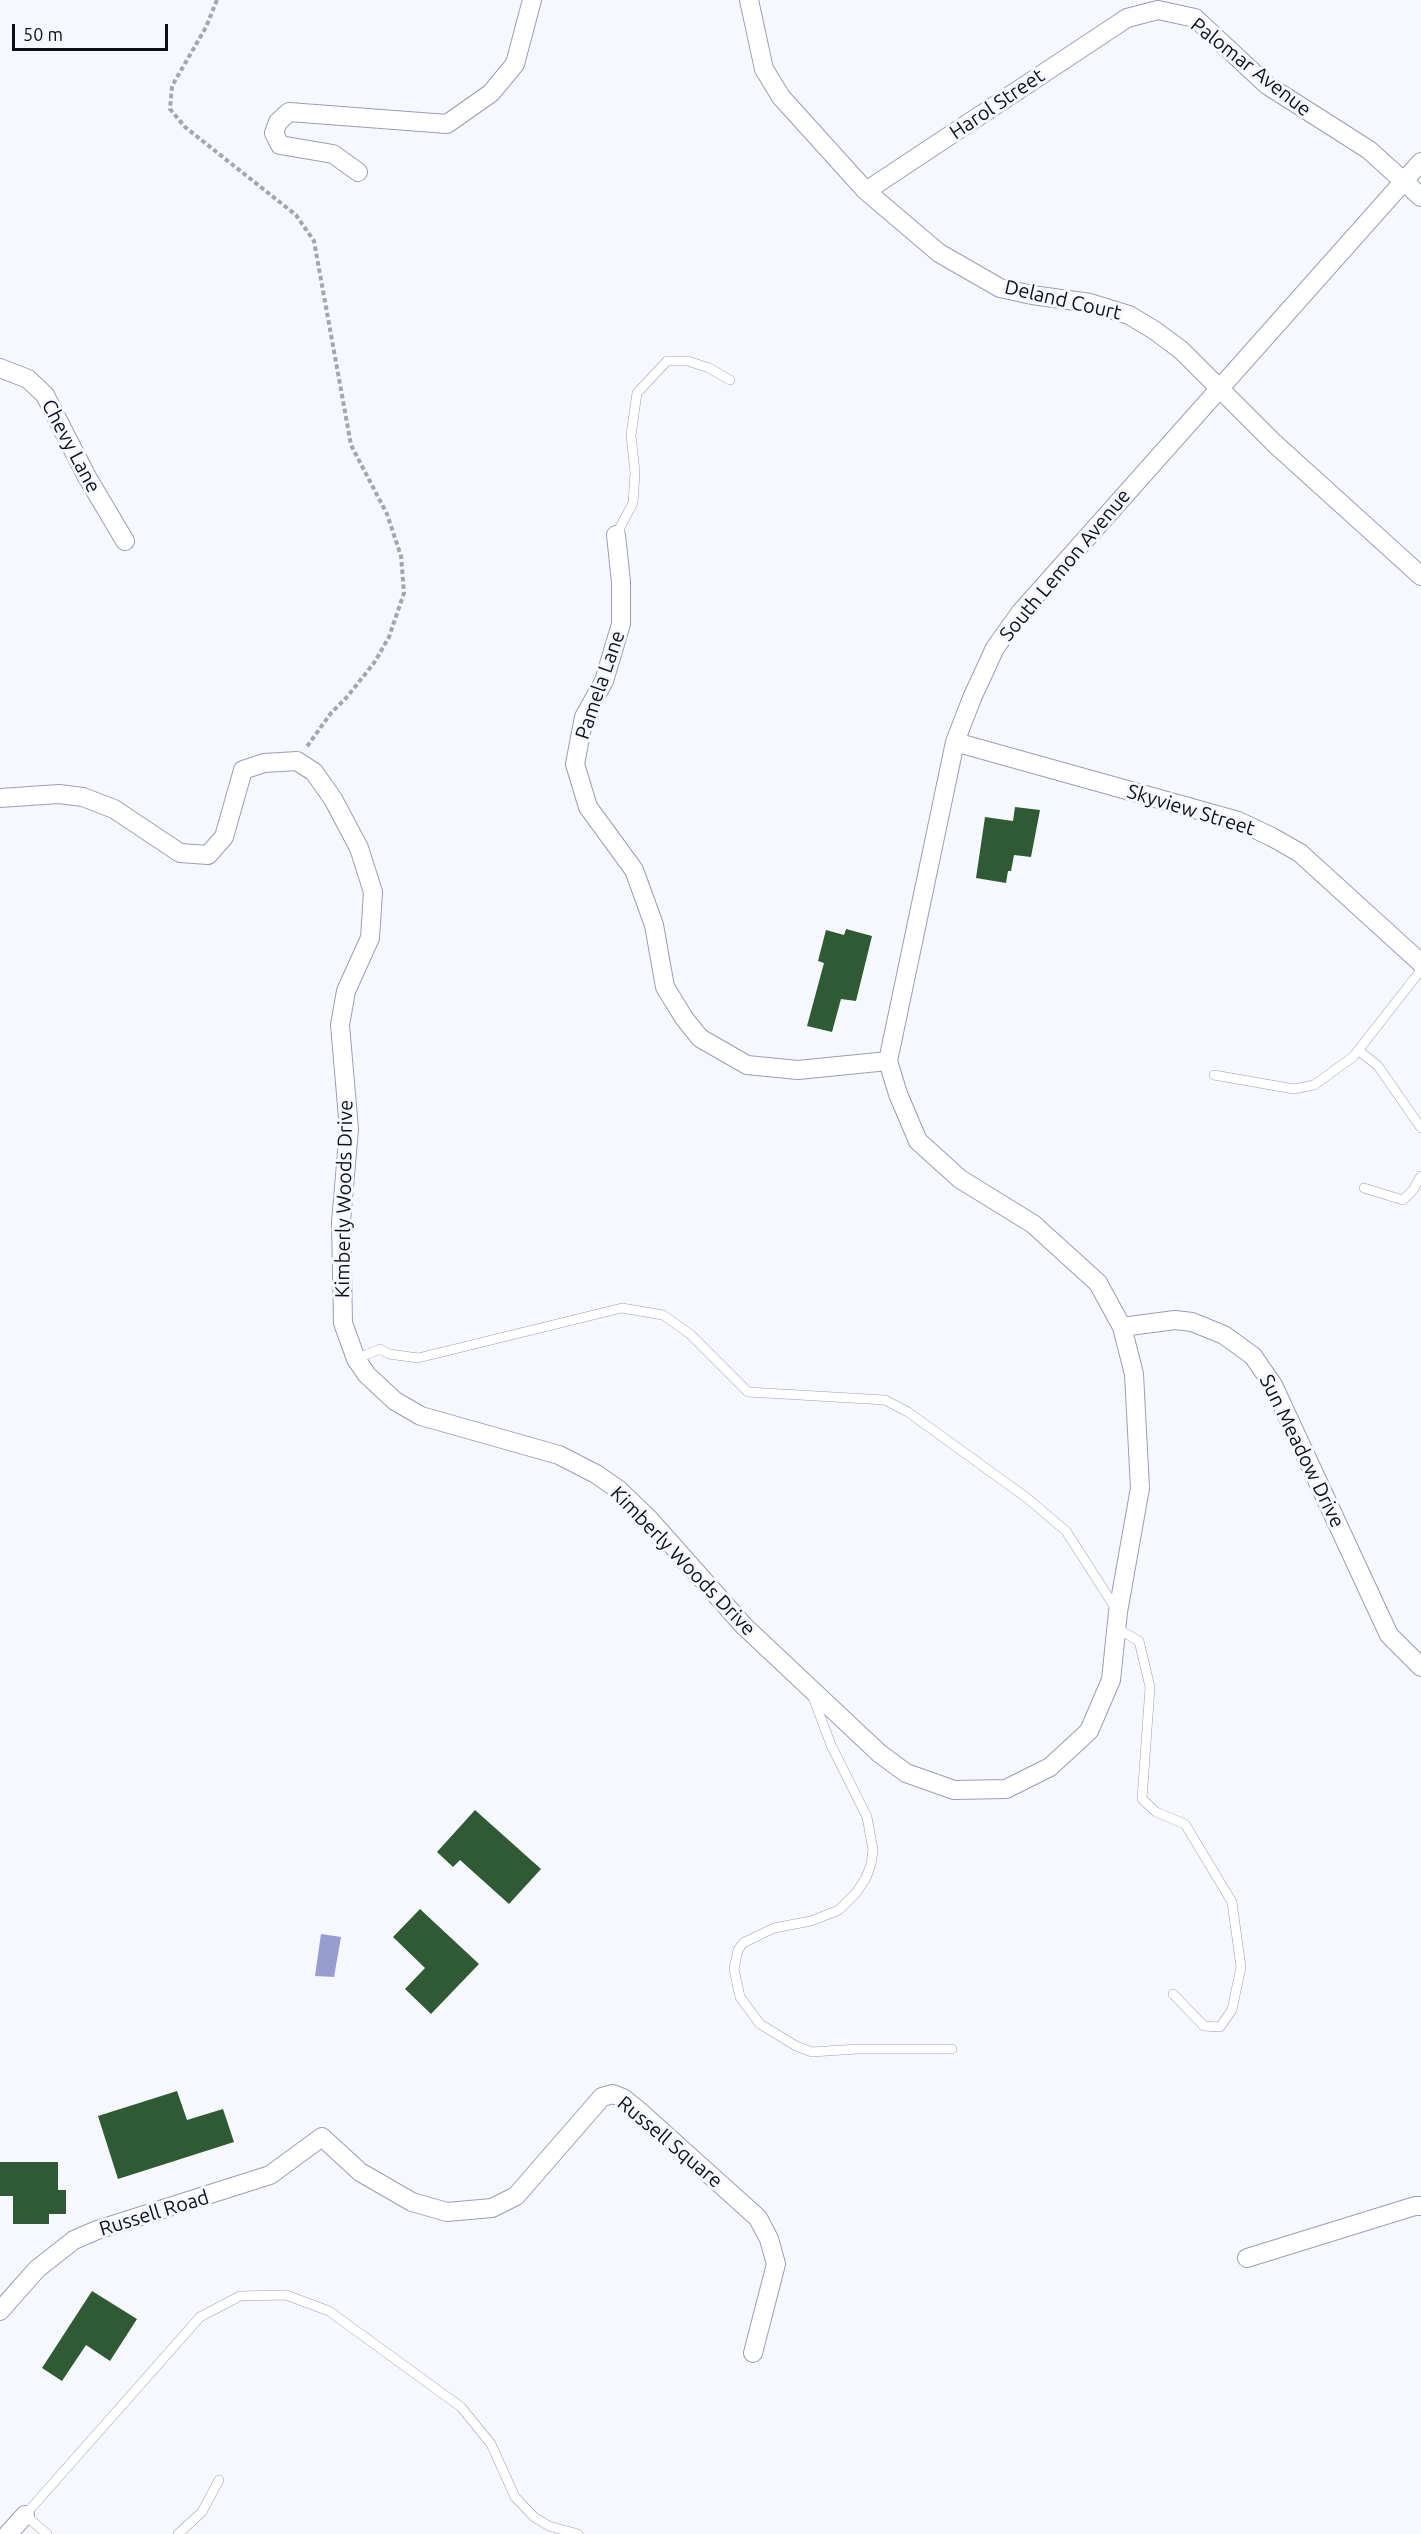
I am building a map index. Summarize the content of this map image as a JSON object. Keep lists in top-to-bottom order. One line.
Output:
{"streets":{"street":["Palomar Avenue","Harol Street","Deland Court","Chevy Lane","South Lemon Avenue","Pamela Lane","Skyview Street","Kimberly Woods Drive","Sun Meadow Drive","Russell Square","Russell Road"]},"crossings":[["Palomar Avenue","Harol Street"],["Palomar Avenue","South Lemon Avenue"],["Harol Street","Deland Court"],["Deland Court","South Lemon Avenue"],["South Lemon Avenue","Pamela Lane"],["South Lemon Avenue","Skyview Street"],["South Lemon Avenue","Kimberly Woods Drive"],["Pamela Lane","Kimberly Woods Drive"],["Kimberly Woods Drive","Sun Meadow Drive"],["Russell Square","Russell Road"]],"scale_bar":"50 m"}
